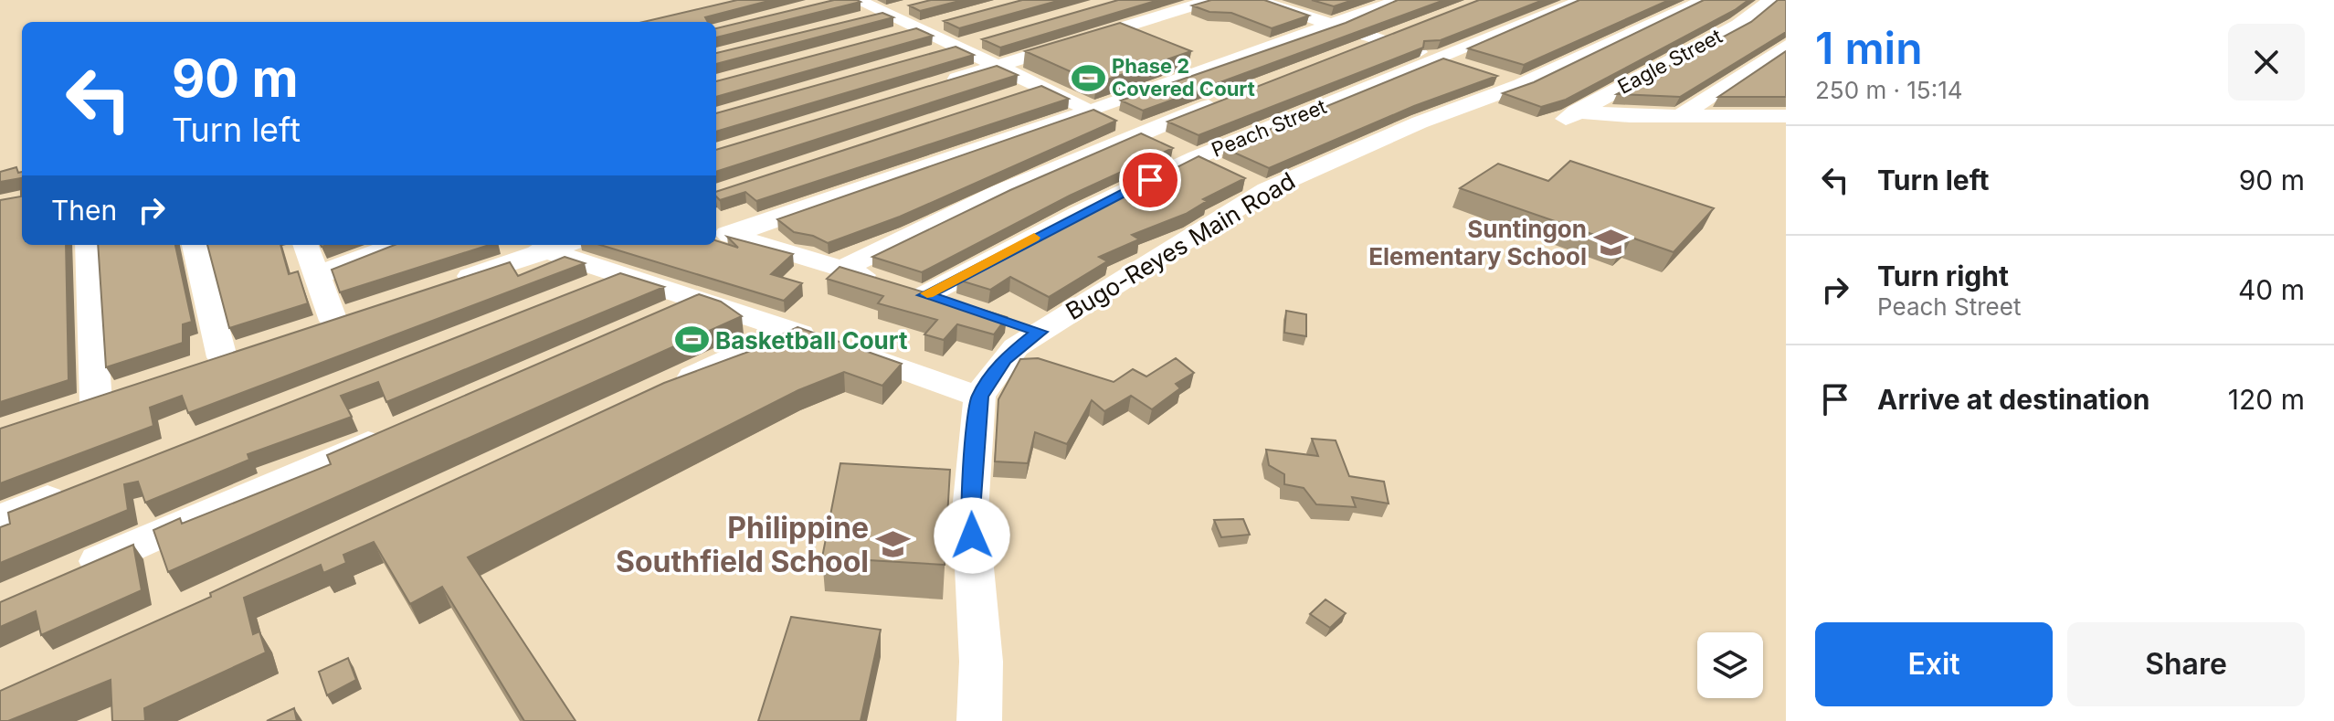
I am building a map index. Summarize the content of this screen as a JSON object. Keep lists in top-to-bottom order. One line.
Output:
{"streets":{"street":["Eagle Street","Peach Street","Bugo-Reyes Main Road"]},"places":{"sports":["Phase 2 Covered Court","Basketball Court"],"school or university":["Suntingon Elementary School","Philippine Southfield School"]},"page":{"heading":["1 min","250 m · 15:14"],"turn":["90 m","Turn left"],"list":[{"name":"Turn left","value":"90 m"},{"name":"Turn right","note":"Peach Street","value":"40 m"},{"name":"Arrive at destination","value":"120 m"}],"then":"Then","buttons":["Exit","Share"]}}
